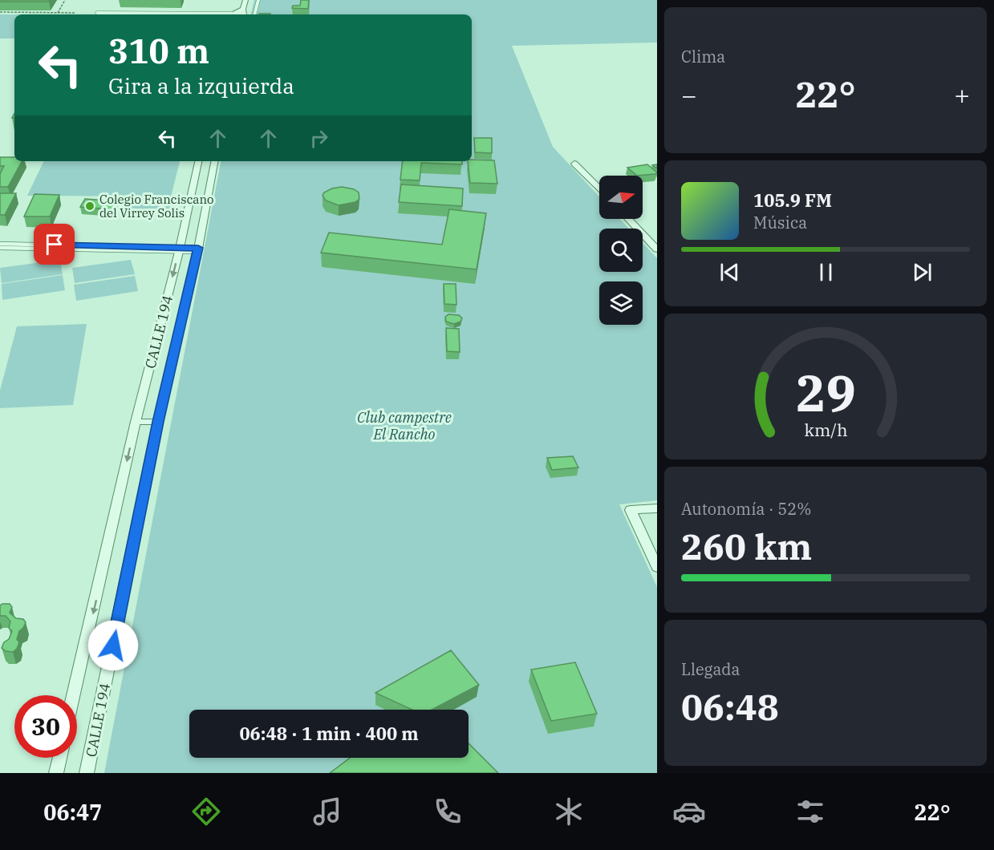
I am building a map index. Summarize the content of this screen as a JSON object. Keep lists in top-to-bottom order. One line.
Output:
{"streets":{"street":["CALLE 194"]},"parks":["Club campestre El Rancho"],"places":["Colegio Franciscano del Virrey Solis"],"north":"right","page":{"tile":["Clima",["Autonomía · 52%","260 km"],["Llegada","06:48"]],"turn":["310 m","Gira a la izquierda"],"heat":["−","22°","+"],"song":["105.9 FM","Música"],"limit":"30","trip":"06:48 · 1 min · 400 m","tabs":["06:47","22°"],"gauge":["29","km/h"]}}
